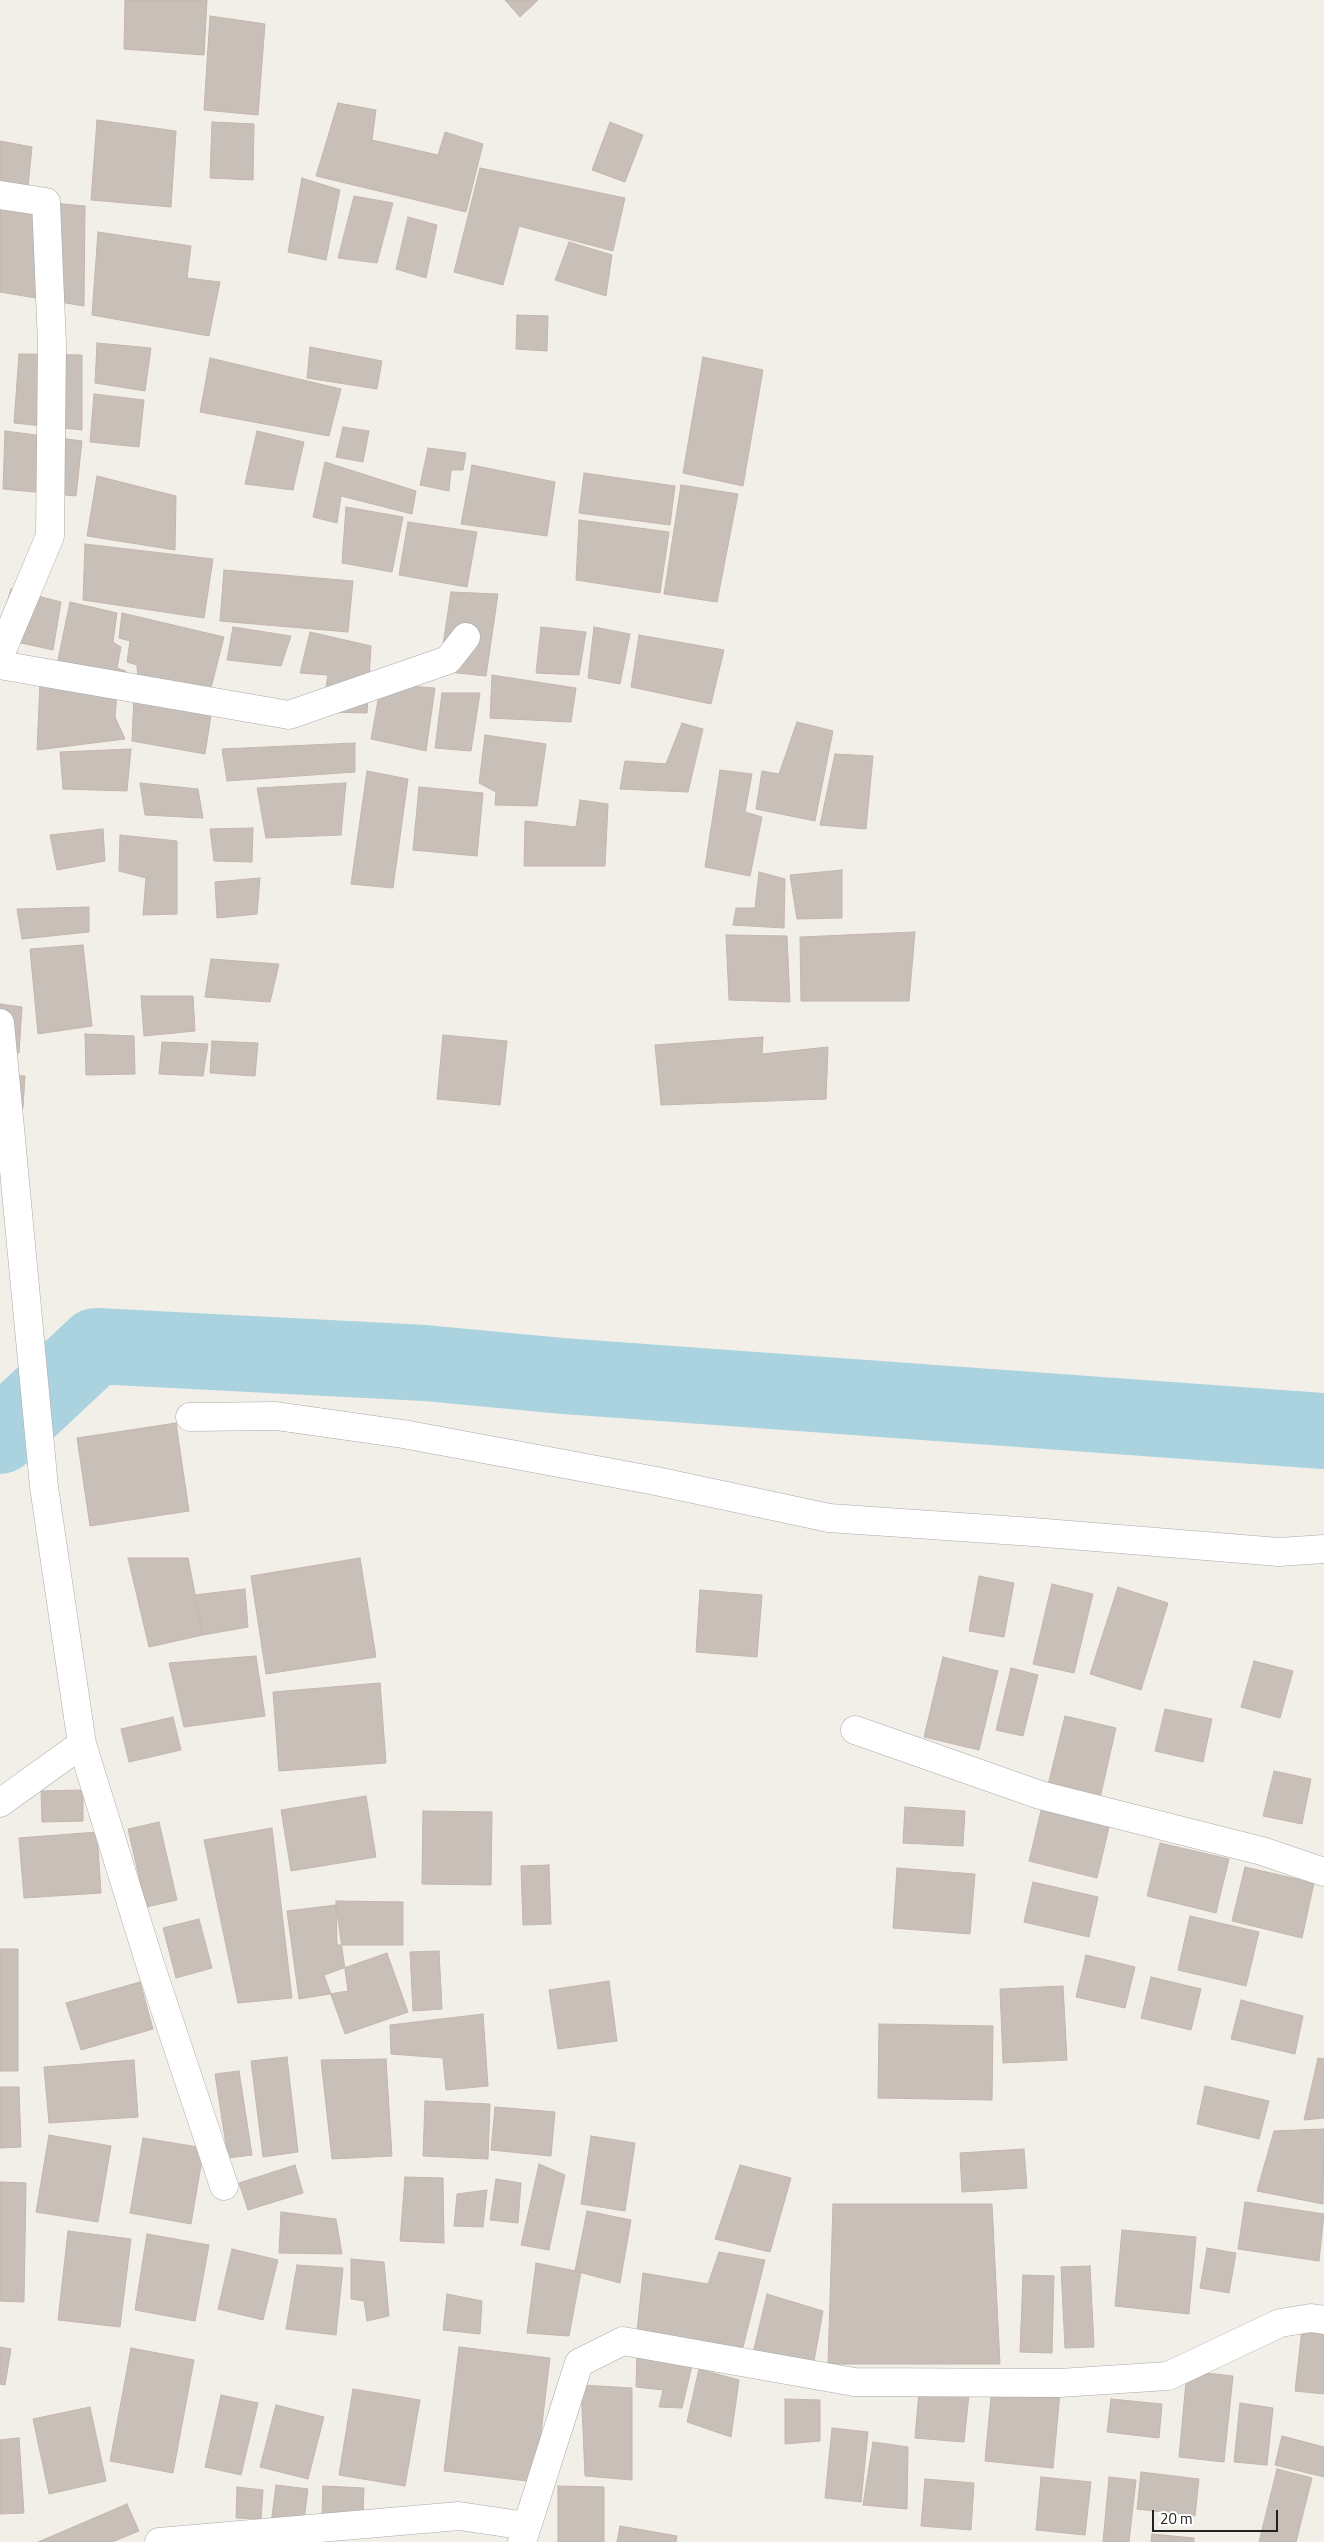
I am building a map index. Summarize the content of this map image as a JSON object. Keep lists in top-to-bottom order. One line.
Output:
{"scale_bar":"20 m"}
